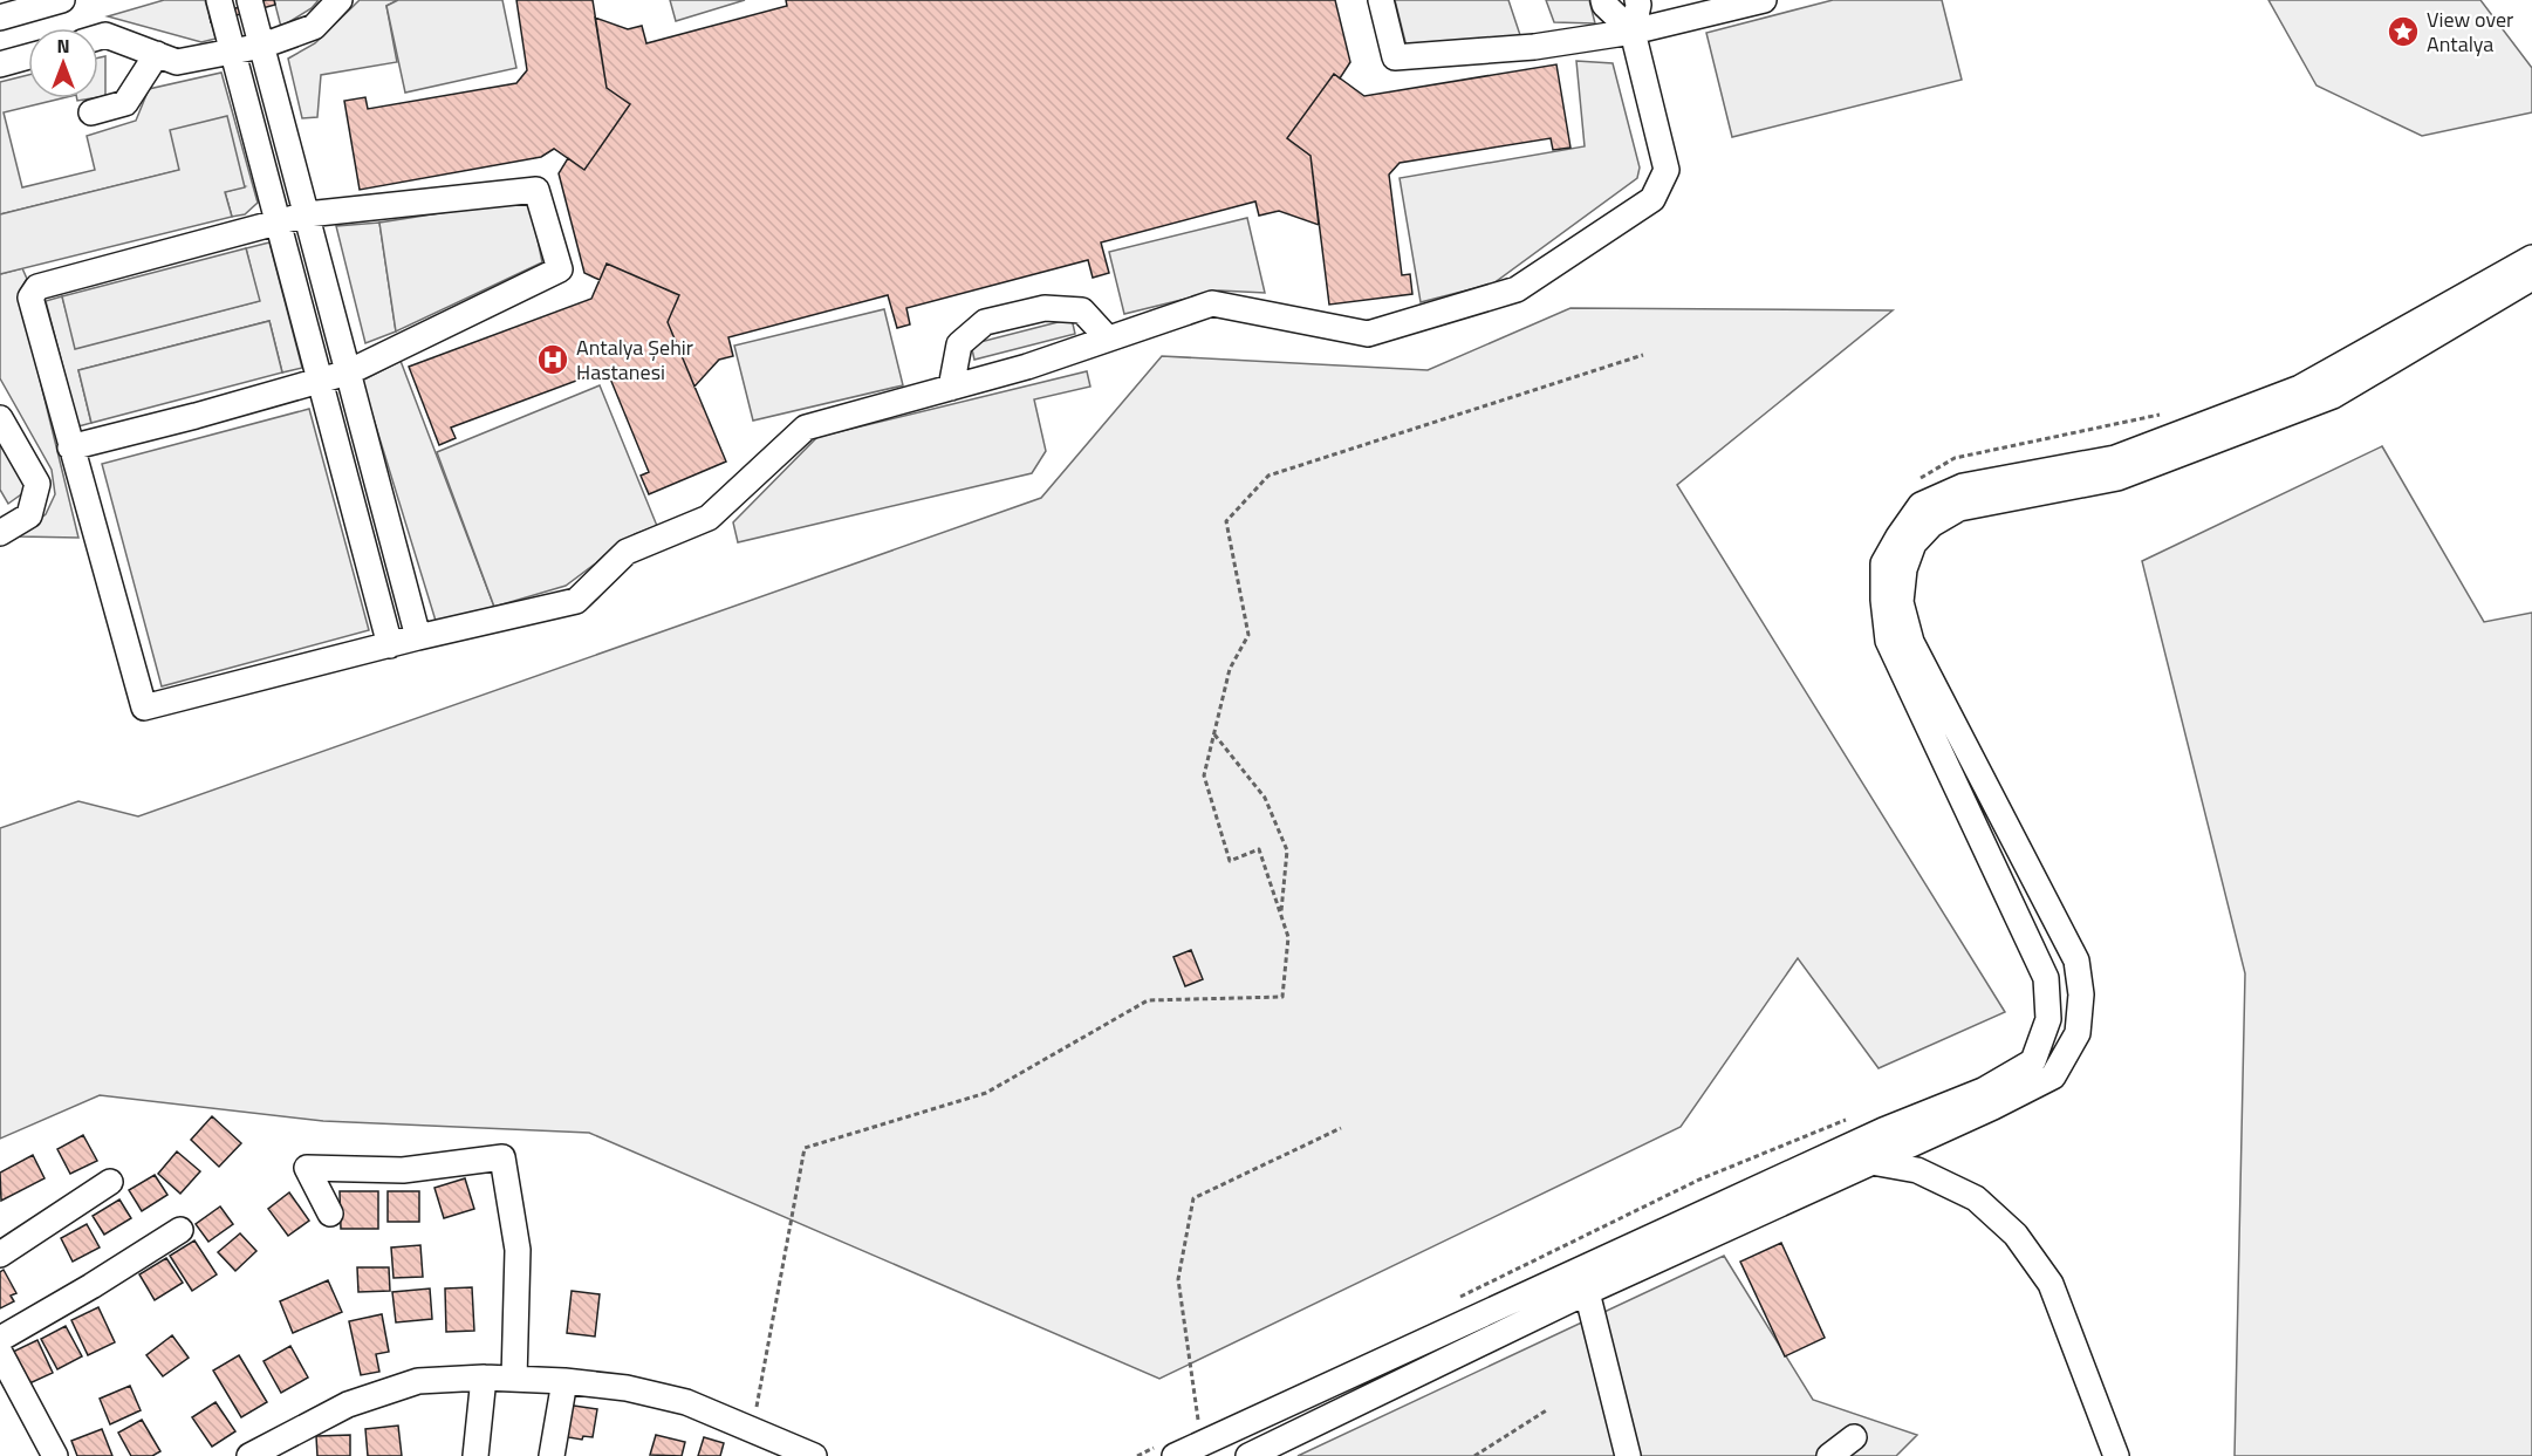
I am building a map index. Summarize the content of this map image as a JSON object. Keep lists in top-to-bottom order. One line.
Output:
{"places":{"place":["View over Antalya"],"hospital":["Antalya Şehir Hastanesi"]},"north":"top"}
